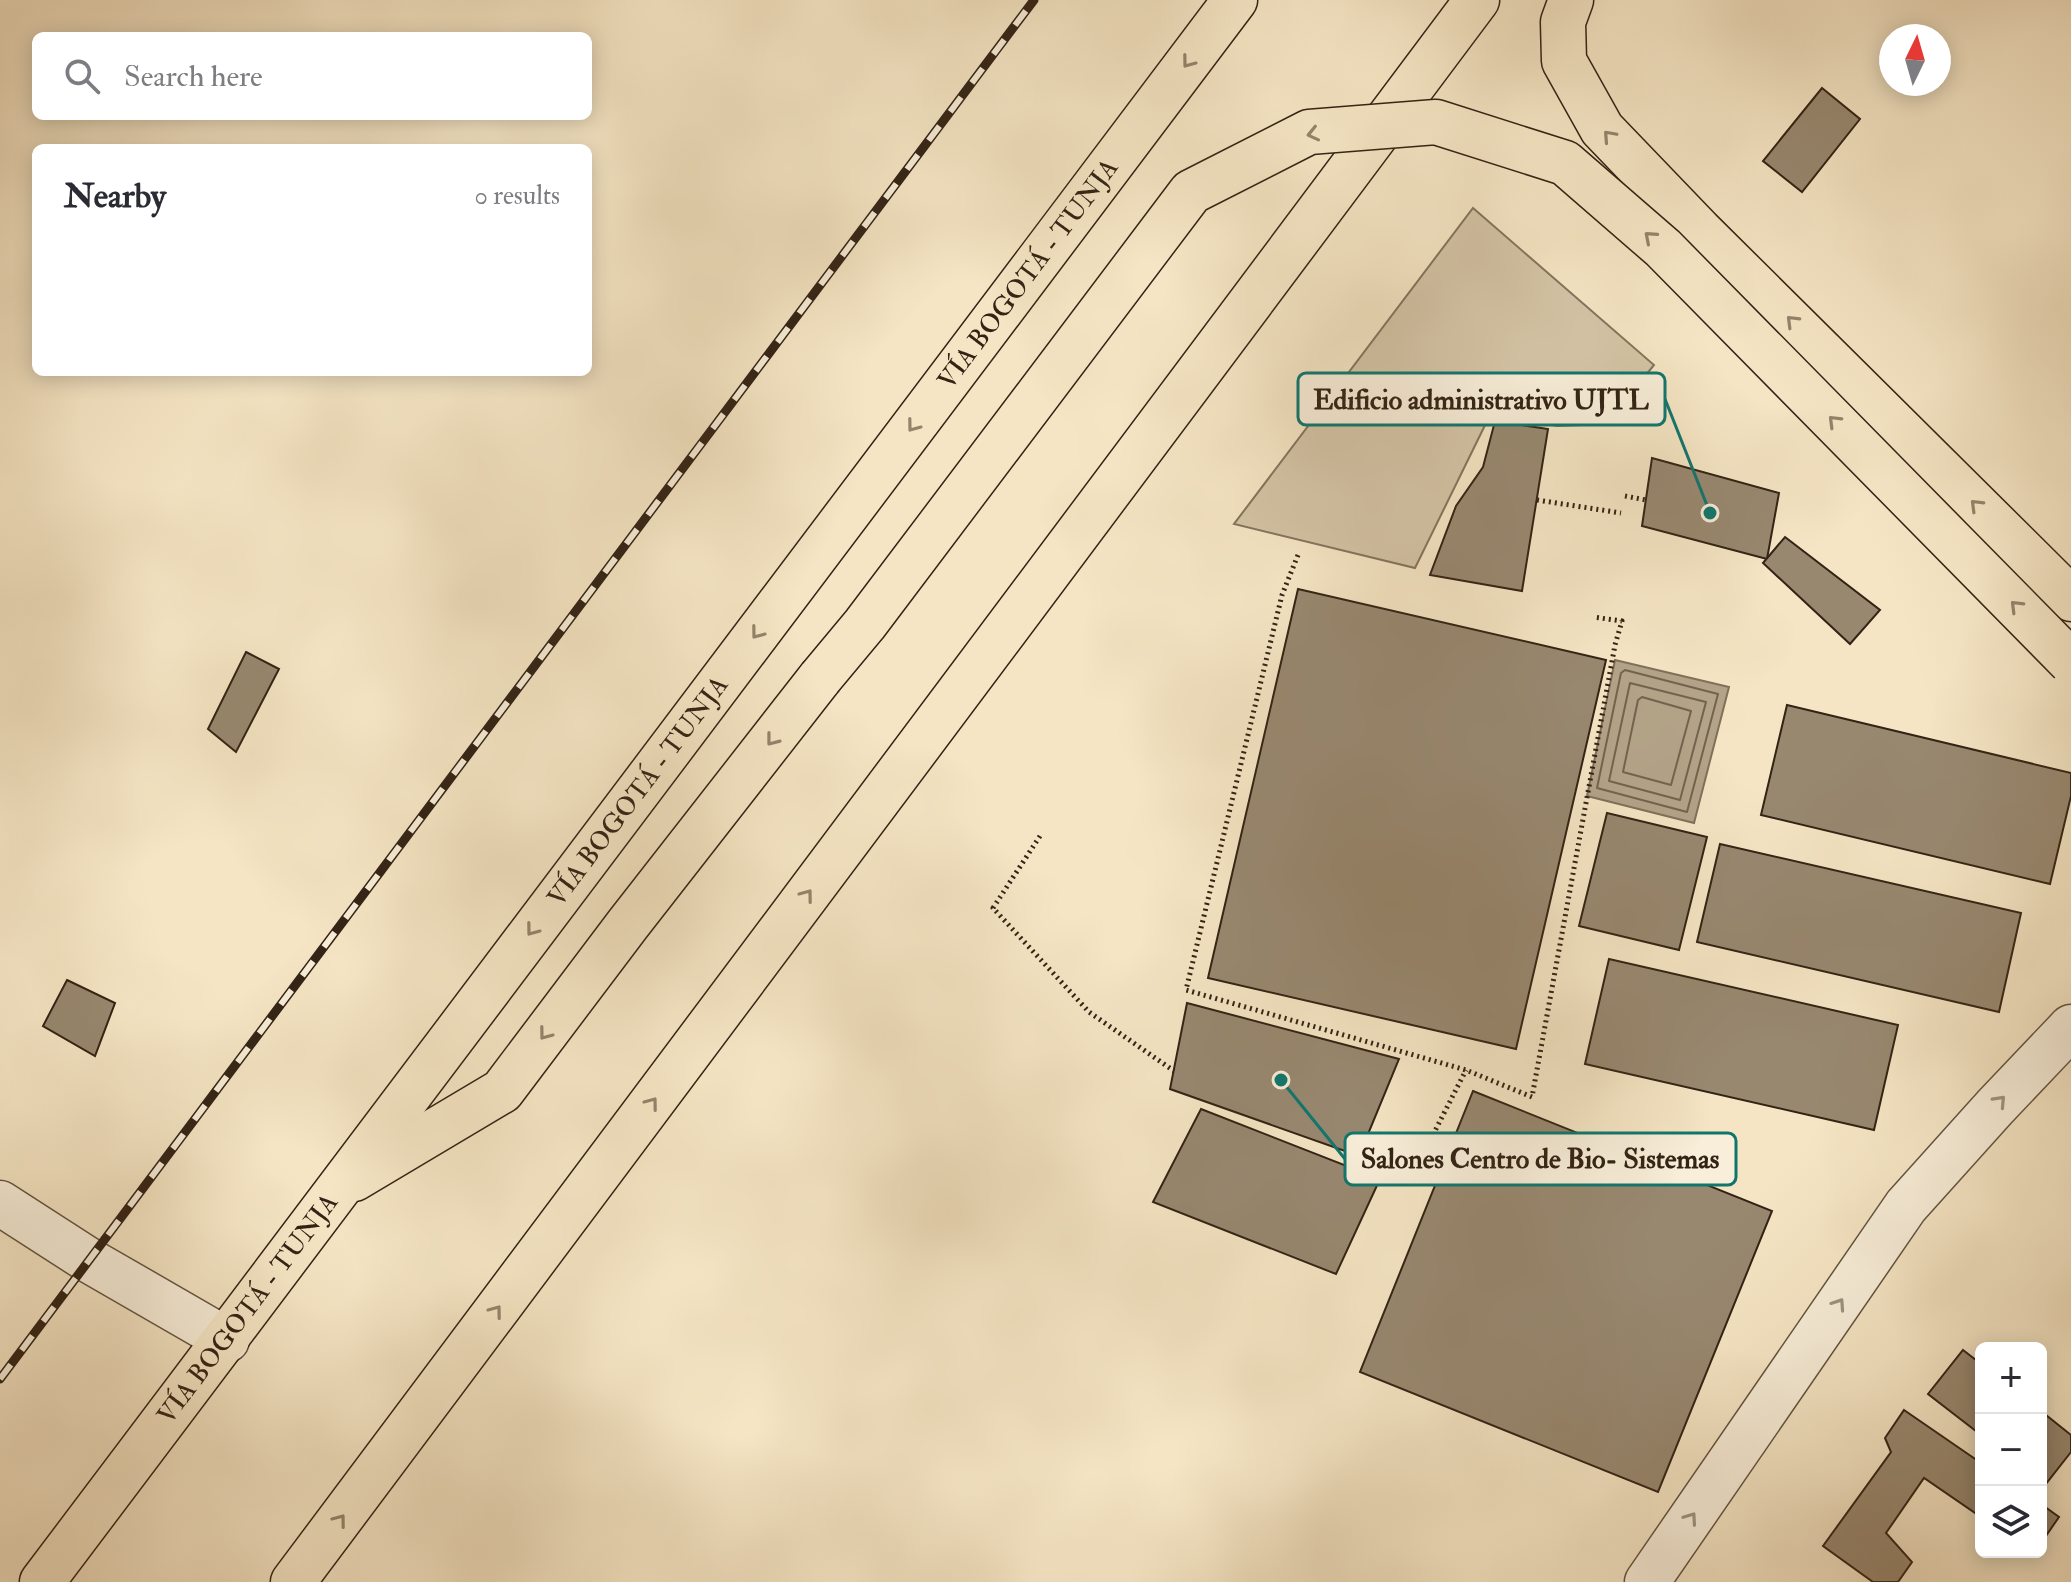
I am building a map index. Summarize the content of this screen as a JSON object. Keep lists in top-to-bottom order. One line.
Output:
{"streets":{"highway":["VÍA BOGOTÁ - TUNJA"]},"places":["Edificio administrativo UJTL","Salones Centro de Bio- Sistemas"],"north":"top","page":{"search":"Search here","heading":["Nearby","0 results"],"map_buttons":["+","−"]}}
